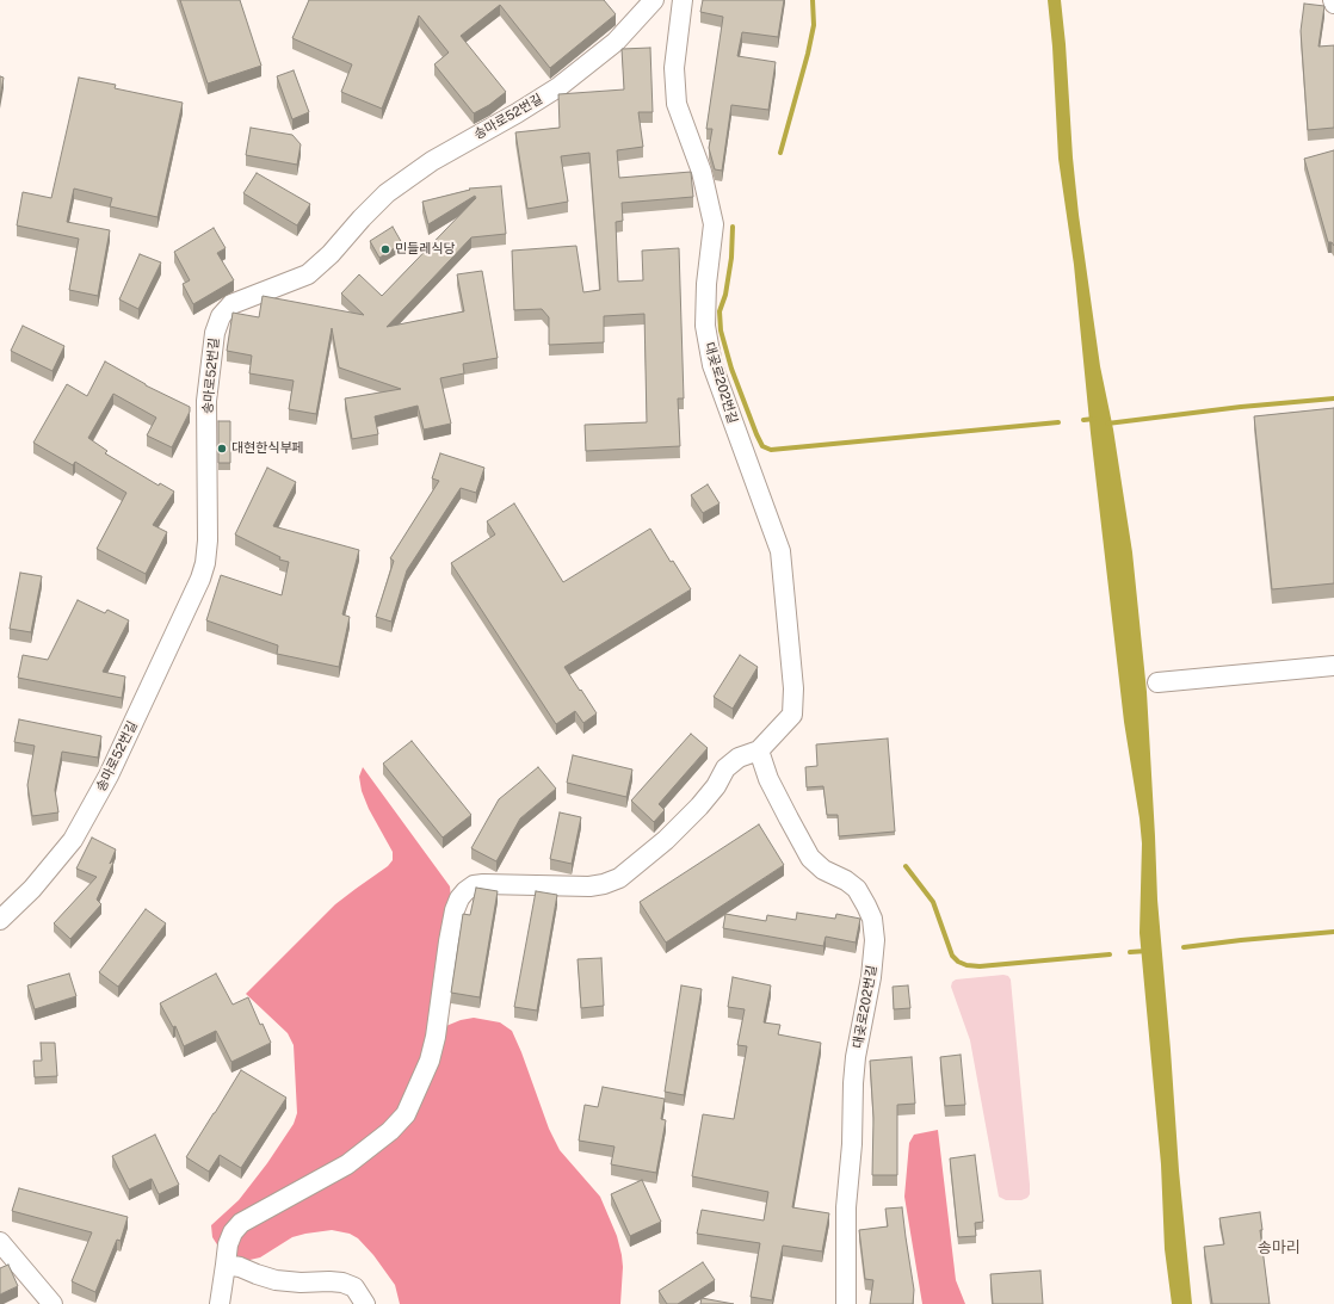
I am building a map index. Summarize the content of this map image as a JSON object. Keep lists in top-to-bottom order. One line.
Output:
{"streets":{"street":["송마로52번길","대곶로202번길"]},"districts":["송마리"],"places":["민들레식당","대현한식부페"]}
